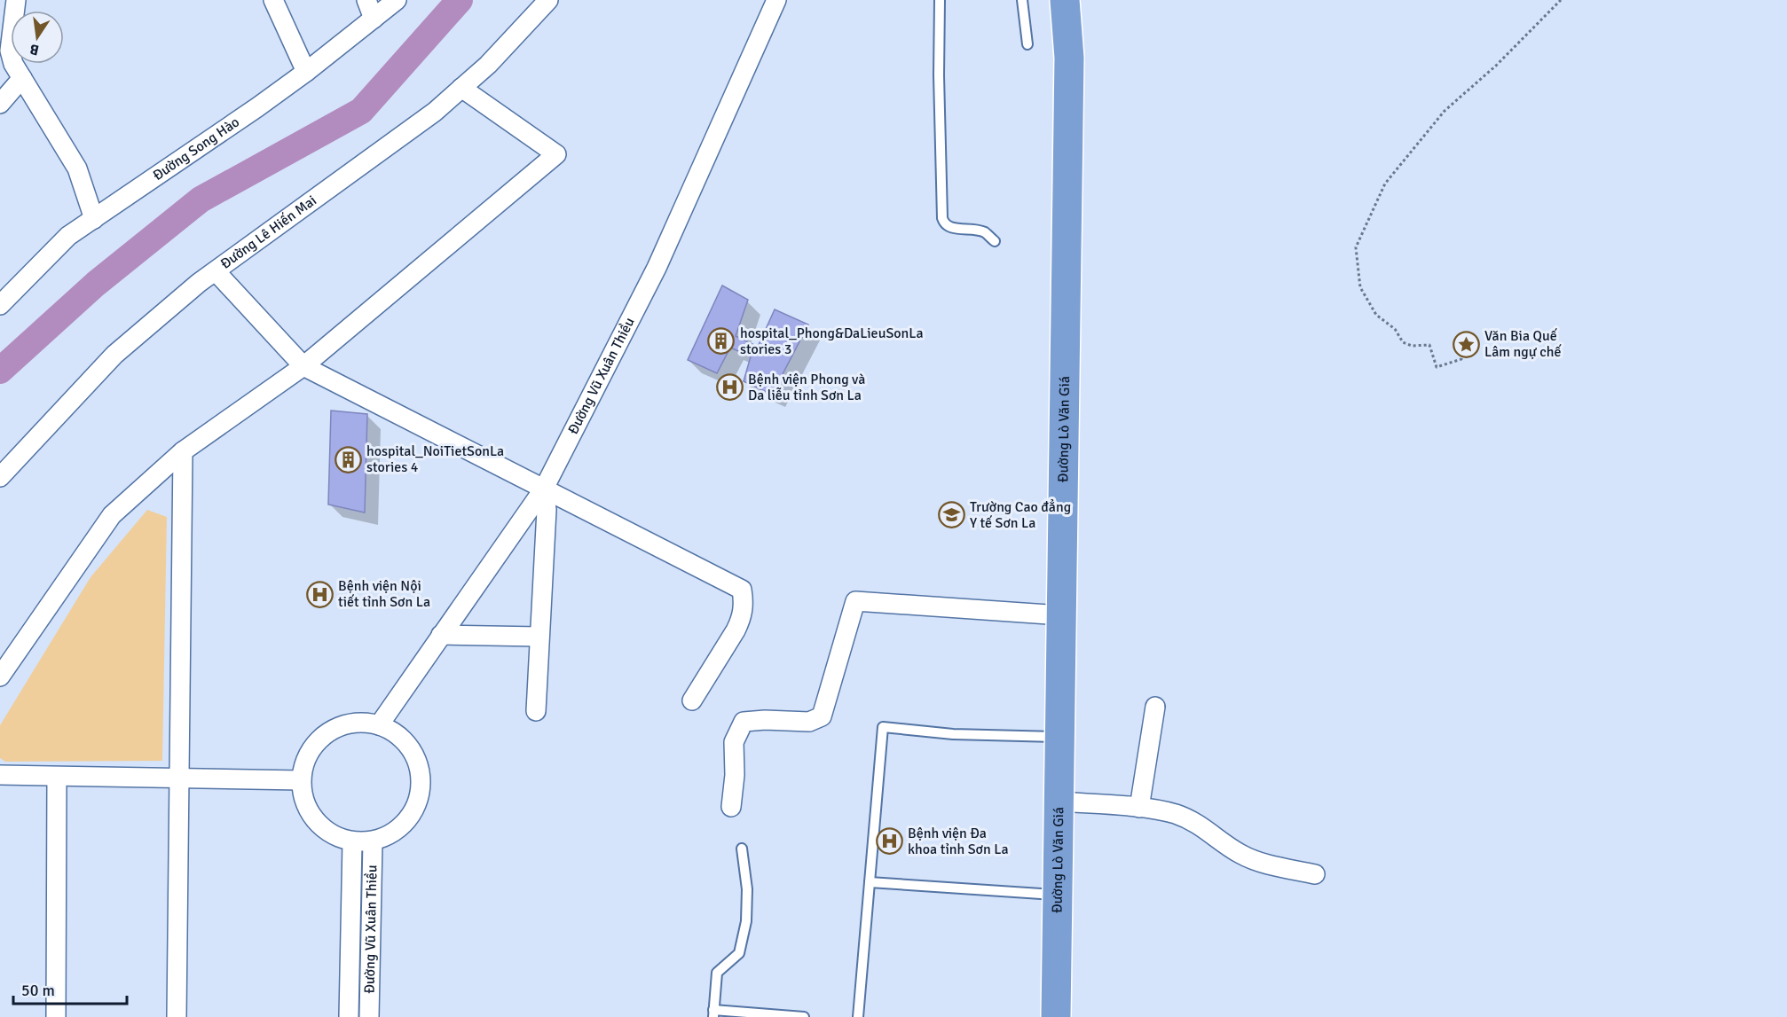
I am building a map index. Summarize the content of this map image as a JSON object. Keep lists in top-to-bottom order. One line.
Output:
{"streets":{"highway":["Đường Lò Văn Giá"],"street":["Đường Song Hào","Đường Lê Hiến Mai","Đường Vũ Xuân Thiều"]},"places":{"building":["hospital_Phong&DaLieuSonLa stories 3","hospital_NoiTietSonLa stories 4"],"place":["Văn Bia Quế Lâm ngự chế"],"hospital":["Bệnh viện Phong và Da liễu tỉnh Sơn La","Bệnh viện Nội tiết tỉnh Sơn La","Bệnh viện Đa khoa tỉnh Sơn La"],"school or university":["Trường Cao đẳng Y tế Sơn La"]},"scale_bar":"50 m","north":"bottom"}
